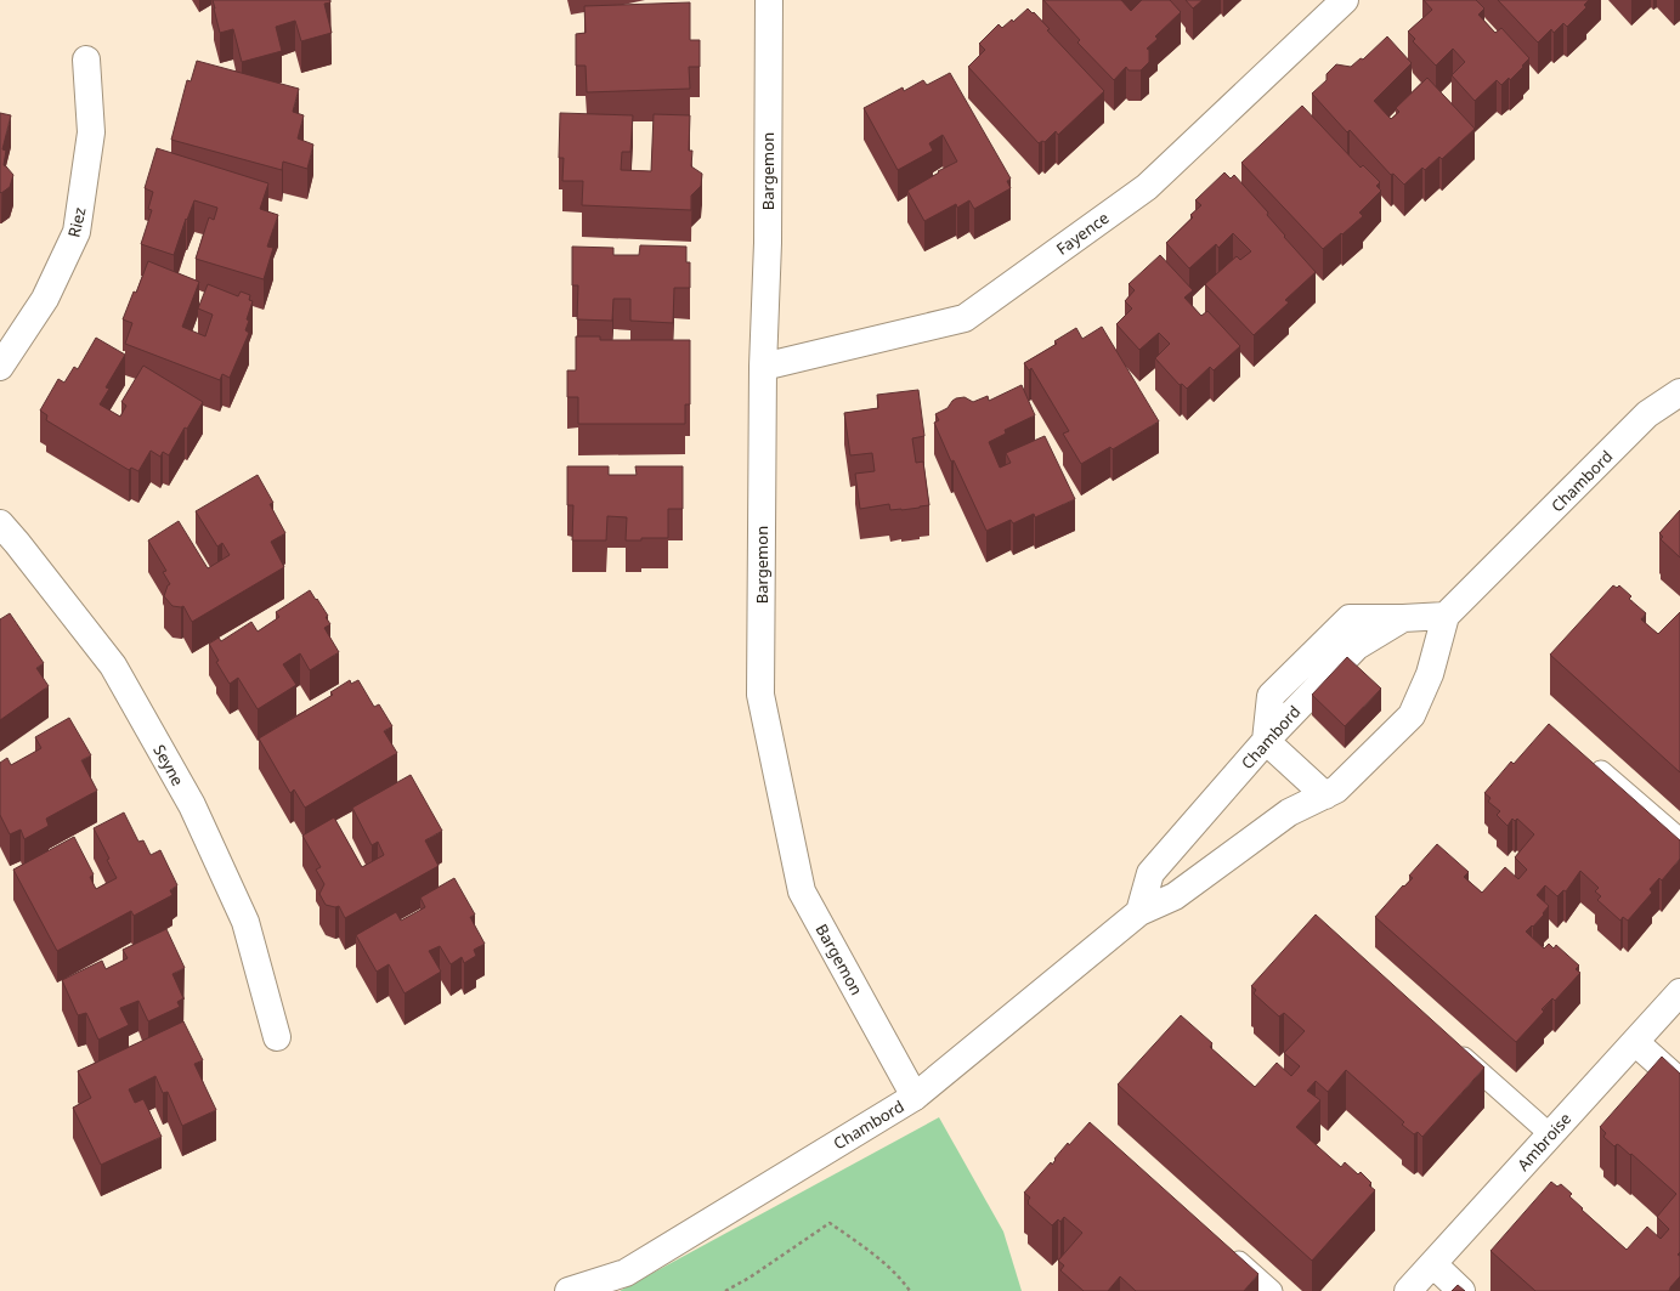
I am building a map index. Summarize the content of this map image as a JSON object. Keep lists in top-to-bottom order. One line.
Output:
{"streets":{"street":["Bargemon","Riez","Fayence","Chambord","Seyne","Ambroise"]},"crossings":[["Bargemon","Fayence"],["Bargemon","Chambord"]]}
